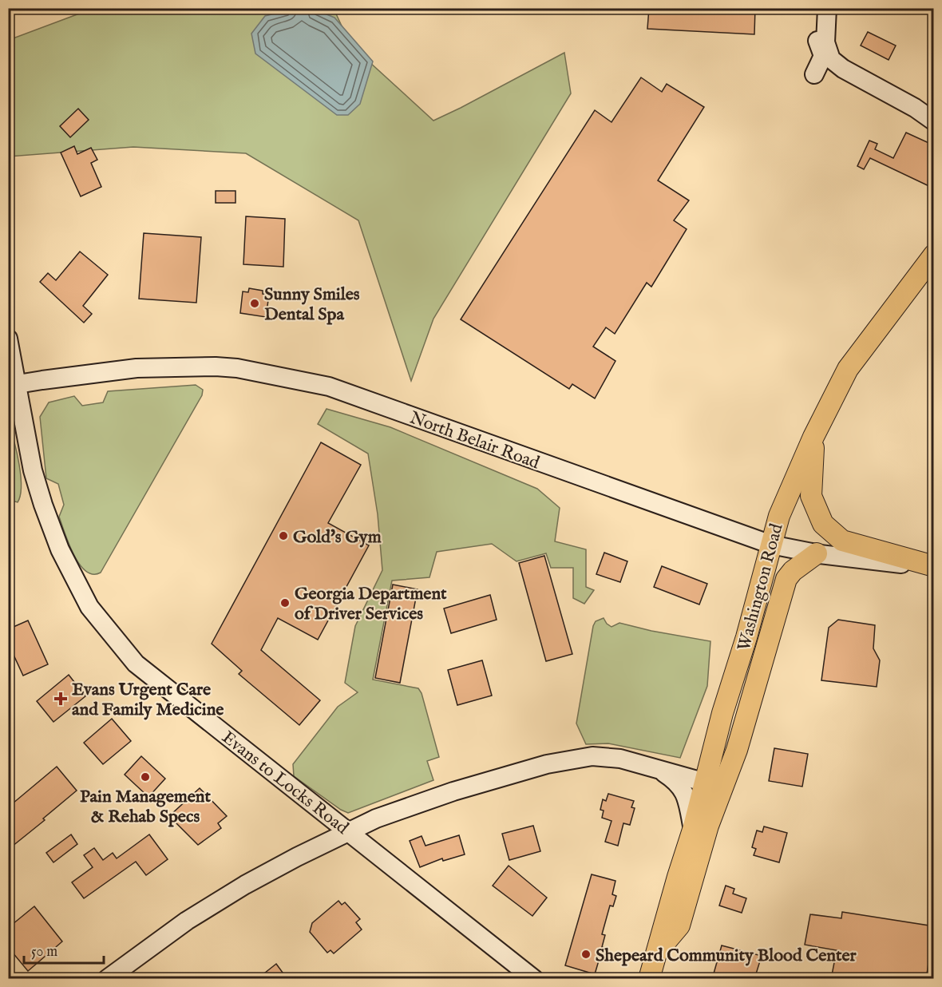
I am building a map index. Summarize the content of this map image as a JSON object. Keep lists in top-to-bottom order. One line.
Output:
{"streets":{"main road":["Washington Road"],"street":["North Belair Road","Evans to Locks Road"]},"crossings":[["North Belair Road","Washington Road"],["North Belair Road","Evans to Locks Road"]],"places":{"other":["Sunny Smiles Dental Spa","Gold's Gym","Georgia Department of Driver Services","Pain Management & Rehab Specs","Shepeard Community Blood Center"],"health":["Evans Urgent Care and Family Medicine"]},"scale_bar":"50 m"}
